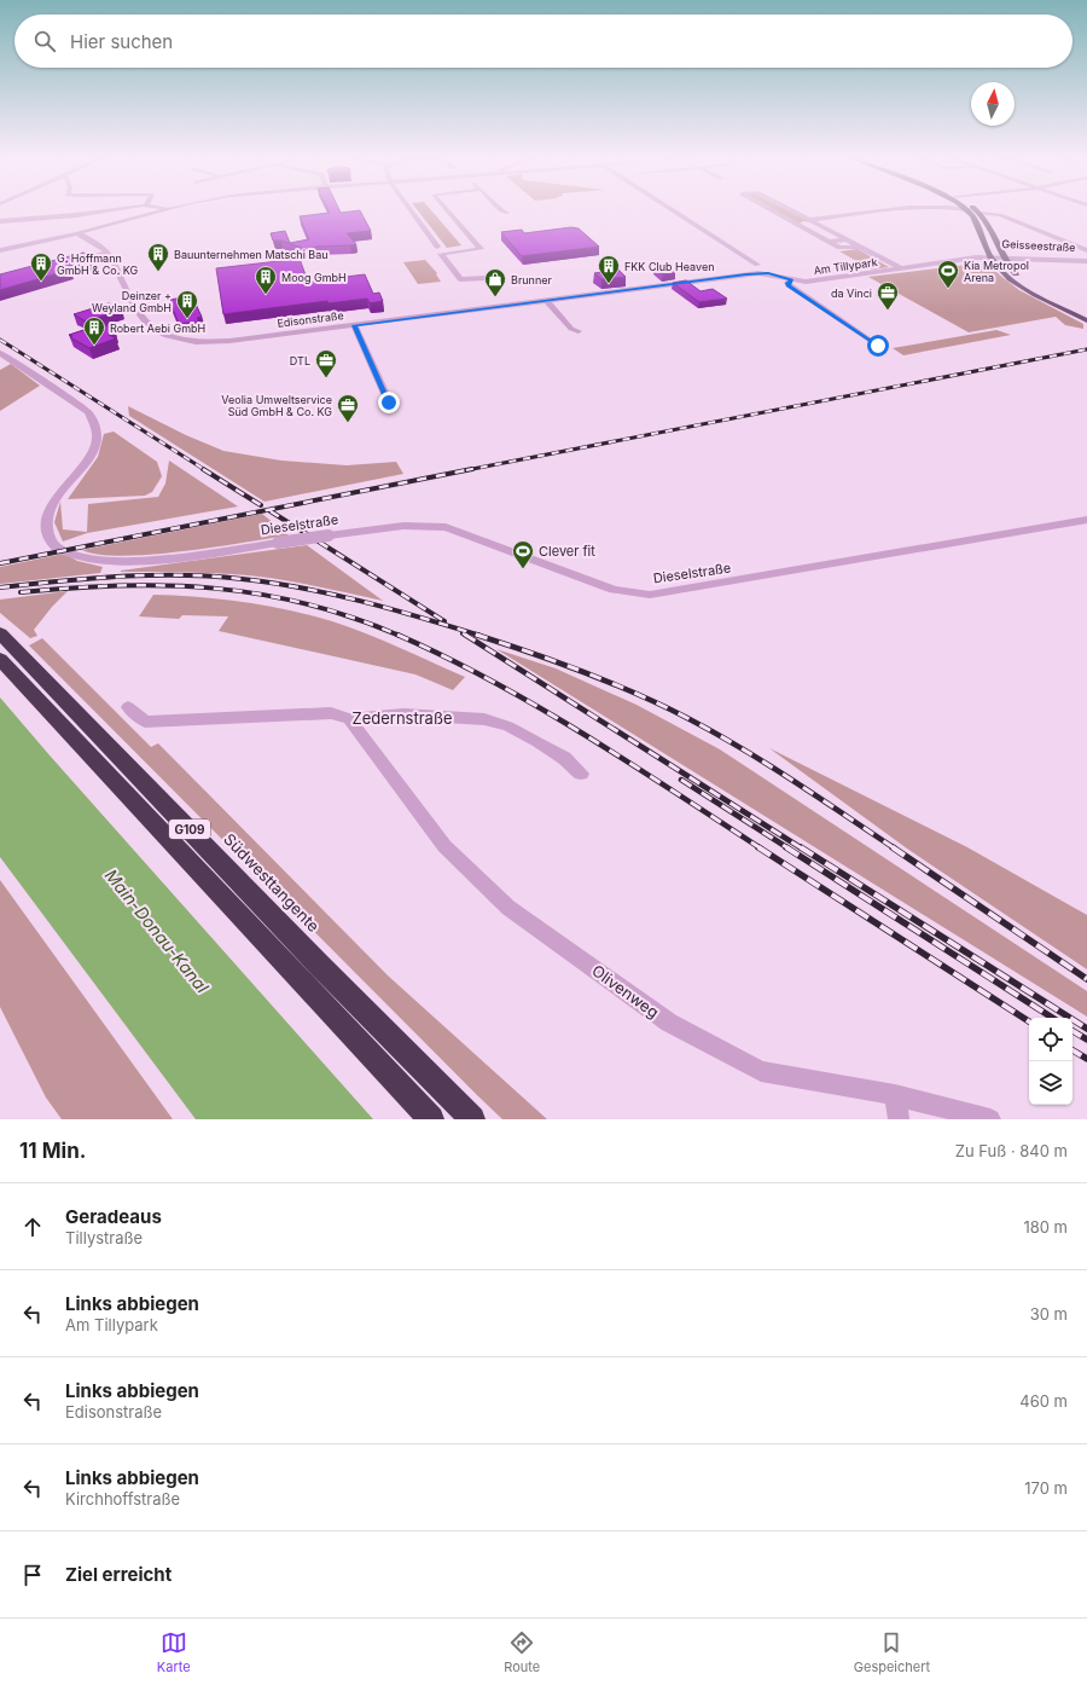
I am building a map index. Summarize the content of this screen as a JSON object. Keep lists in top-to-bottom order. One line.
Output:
{"streets":{"highway":["G109","Südwesttangente"],"street":["Geisseestraße","Am Tillypark","Edisonstraße","Dieselstraße","Zedernstraße","Olivenweg"]},"crossings":[["Geisseestraße","Am Tillypark"],["Am Tillypark","Edisonstraße"],["Zedernstraße","Olivenweg"]],"water":["Main-Donau-Kanal"],"places":{"building":["Bauunternehmen Matschi Bau","G. Hoffmann GmbH & Co. KG","FKK Club Heaven","Moog GmbH","Deinzer + Weyland GmbH","Robert Aebi GmbH"],"sports":["Kia Metropol Arena","Clever fit"],"shop":["Brunner"],"office":["da Vinci","DTL","Veolia Umweltservice Süd GmbH & Co. KG"]},"north":"top","page":{"search":"Hier suchen","heading":["11 Min.","Zu Fuß · 840 m"],"list":[["Geradeaus","Tillystraße","180 m"],["Links abbiegen","Am Tillypark","30 m"],["Links abbiegen","Edisonstraße","460 m"],["Links abbiegen","Kirchhoffstraße","170 m"],"Ziel erreicht"],"nav":["Karte","Route","Gespeichert"]}}
